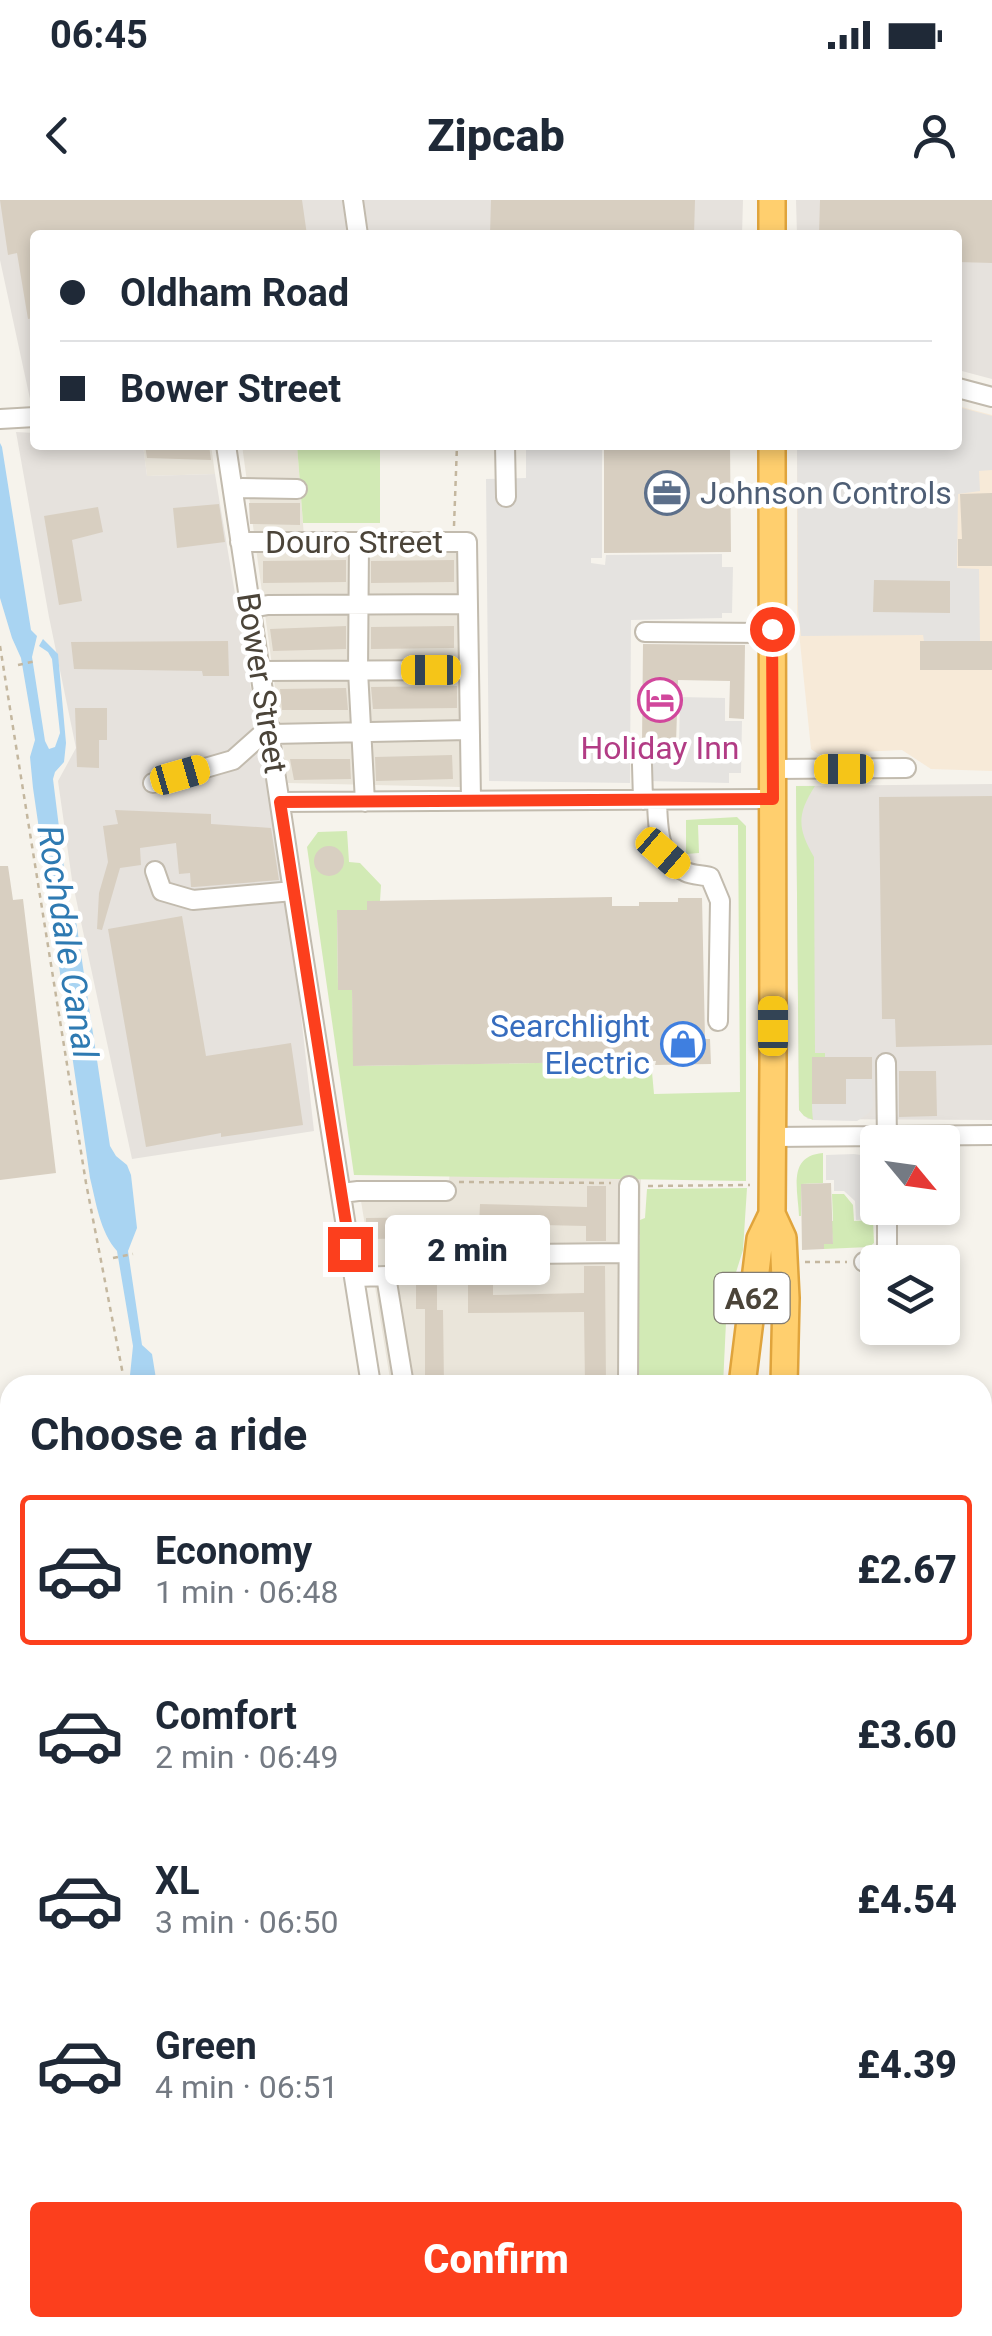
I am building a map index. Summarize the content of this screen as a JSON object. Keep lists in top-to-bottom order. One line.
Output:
{"streets":{"highway":["A62"],"street":["Douro Street","Bower Street"]},"crossings":[["Douro Street","Bower Street"]],"water":["Rochdale Canal"],"places":{"office":["Johnson Controls"],"hotel":["Holiday Inn"],"shop":["Searchlight Electric"]},"north":"bottom right","page":{"status":"06:45","header":"Zipcab","banner":["Oldham Road","Bower Street"],"bubble":"2 min","heading":"Choose a ride","list":[{"name":"Economy","note":"1 min · 06:48","value":"£2.67"},{"name":"Comfort","note":"2 min · 06:49","value":"£3.60"},{"name":"XL","note":"3 min · 06:50","value":"£4.54"},{"name":"Green","note":"4 min · 06:51","value":"£4.39"}],"buttons":"Confirm"}}
